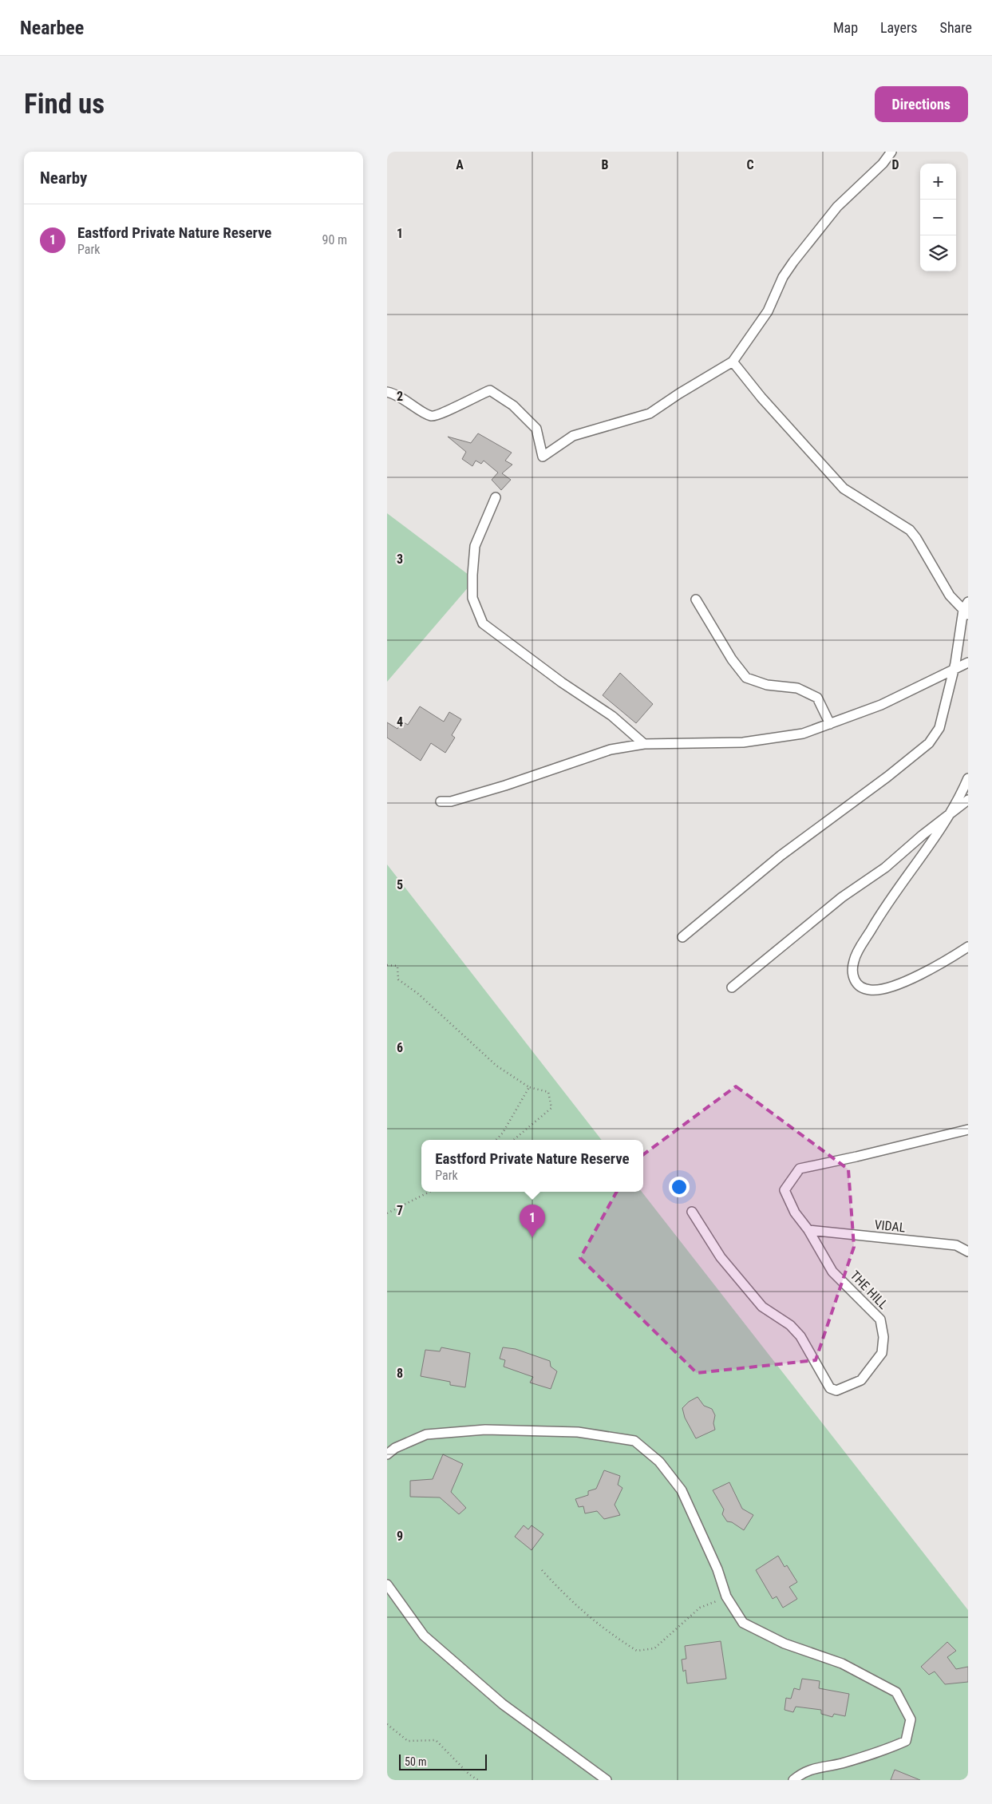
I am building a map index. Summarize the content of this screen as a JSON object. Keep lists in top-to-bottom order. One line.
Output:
{"streets":{"street":["VIDAL","THE HILL"]},"crossings":[["VIDAL","THE HILL"]],"scale_bar":"50 m","page":{"header":"Nearbee","nav":["Map","Layers","Share"],"buttons":"Directions","title":"Find us","heading":"Nearby","map_buttons":["+","−"],"list":[{"mark":"1","name":"Eastford Private Nature Reserve","note":"Park","value":"90 m"}],"popup":["Eastford Private Nature Reserve","Park"],"pins":"1","scale":"50 m"},"grid":{"columns":["A","B","C","D"],"rows":["1","2","3","4","5","6","7","8","9"]}}
